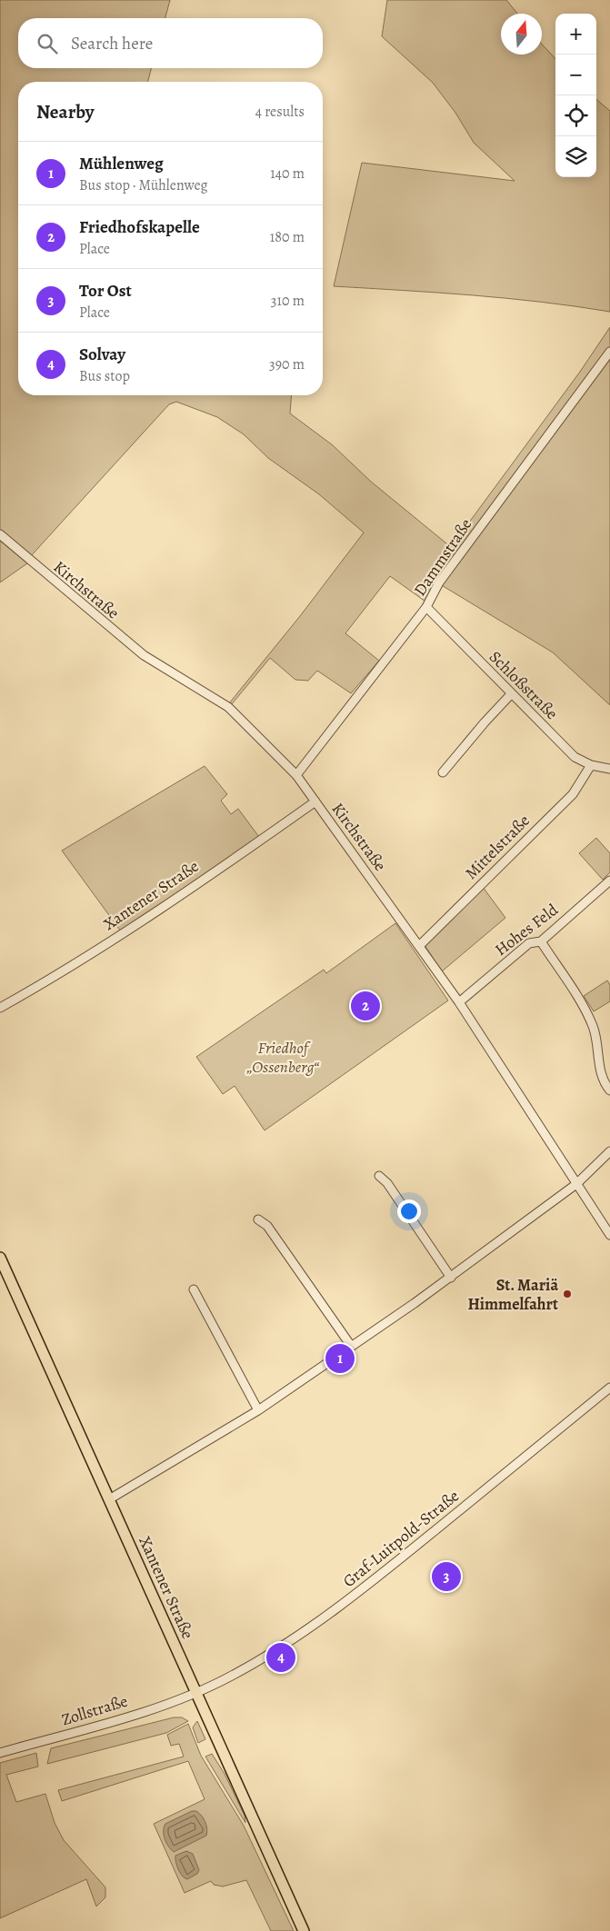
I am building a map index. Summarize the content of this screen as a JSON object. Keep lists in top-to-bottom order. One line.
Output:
{"streets":{"main road":["Xantener Straße"],"street":["Dammstraße","Kirchstraße","Schloßstraße","Mittelstraße","Hohes Feld","Graf-Luitpold-Straße","Zollstraße"]},"crossings":[["Dammstraße","Kirchstraße"],["Dammstraße","Schloßstraße"],["Kirchstraße","Mittelstraße"],["Kirchstraße","Xantener Straße"],["Kirchstraße","Hohes Feld"],["Schloßstraße","Mittelstraße"],["Xantener Straße","Graf-Luitpold-Straße"],["Xantener Straße","Zollstraße"],["Graf-Luitpold-Straße","Zollstraße"]],"parks":["Friedhof „Ossenberg“"],"places":["St. Mariä Himmelfahrt"],"north":"top","page":{"map_buttons":["+","−"],"search":"Search here","heading":["Nearby","4 results"],"list":[{"mark":"1","name":"Mühlenweg","note":"Bus stop · Mühlenweg","value":"140 m"},{"mark":"2","name":"Friedhofskapelle","note":"Place","value":"180 m"},{"mark":"3","name":"Tor Ost","note":"Place","value":"310 m"},{"mark":"4","name":"Solvay","note":"Bus stop","value":"390 m"}],"pins":["2","1","3","4"]}}
